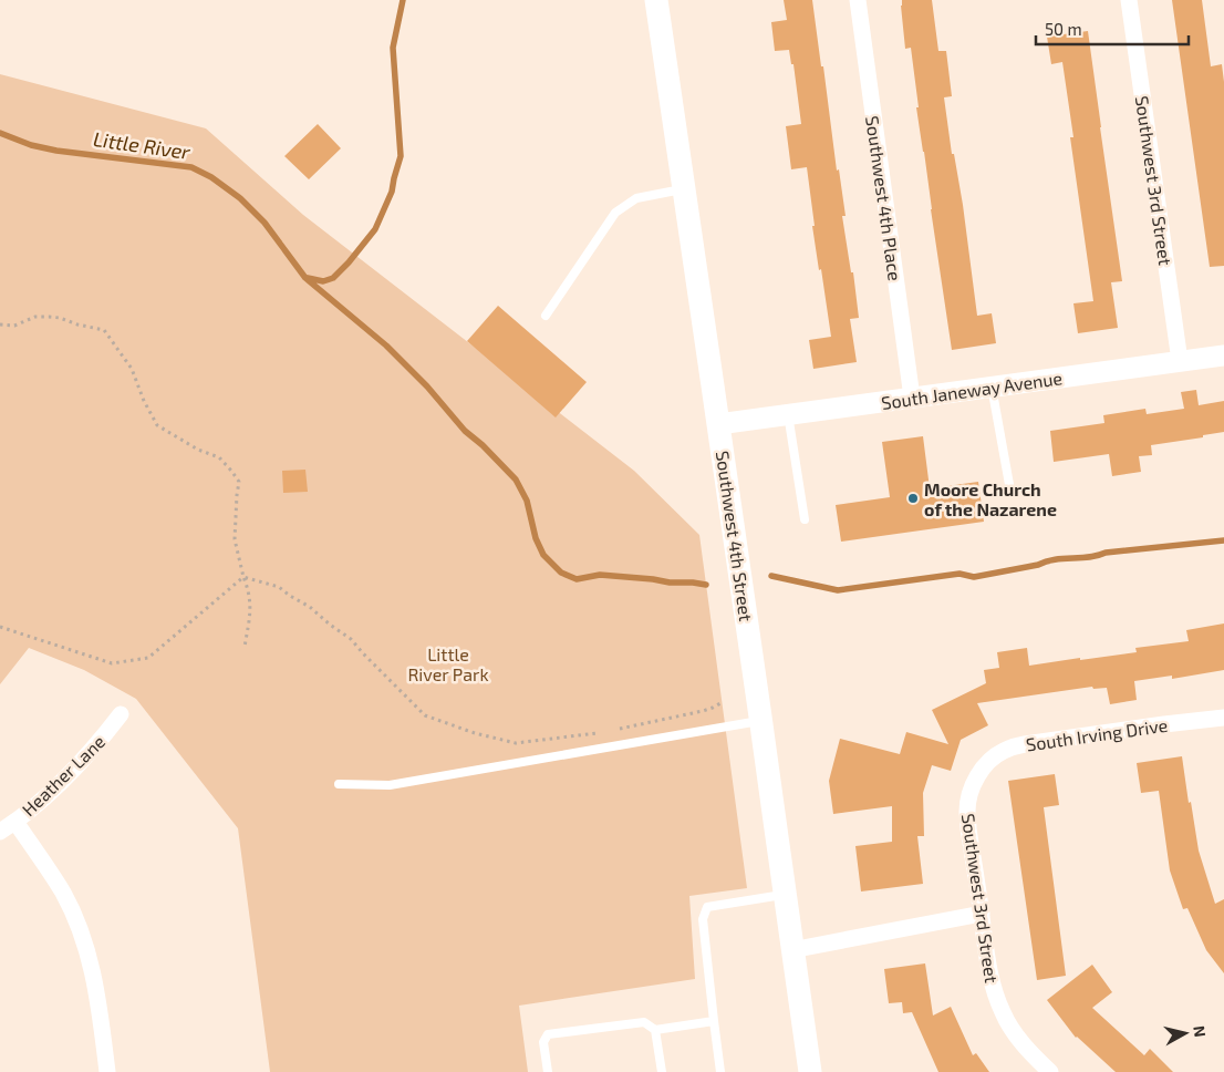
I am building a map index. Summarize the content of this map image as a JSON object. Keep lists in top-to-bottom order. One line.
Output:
{"streets":{"main road":["Southwest 4th Street"],"street":["Southwest 3rd Street","Southwest 4th Place","South Janeway Avenue","South Irving Drive","Heather Lane"]},"crossings":[["Southwest 3rd Street","South Janeway Avenue"],["Southwest 3rd Street","South Irving Drive"],["Southwest 4th Place","South Janeway Avenue"],["South Janeway Avenue","Southwest 4th Street"]],"water":["Little River"],"parks":["Little River Park"],"places":["Moore Church of the Nazarene"],"scale_bar":"50 m","north":"right"}
